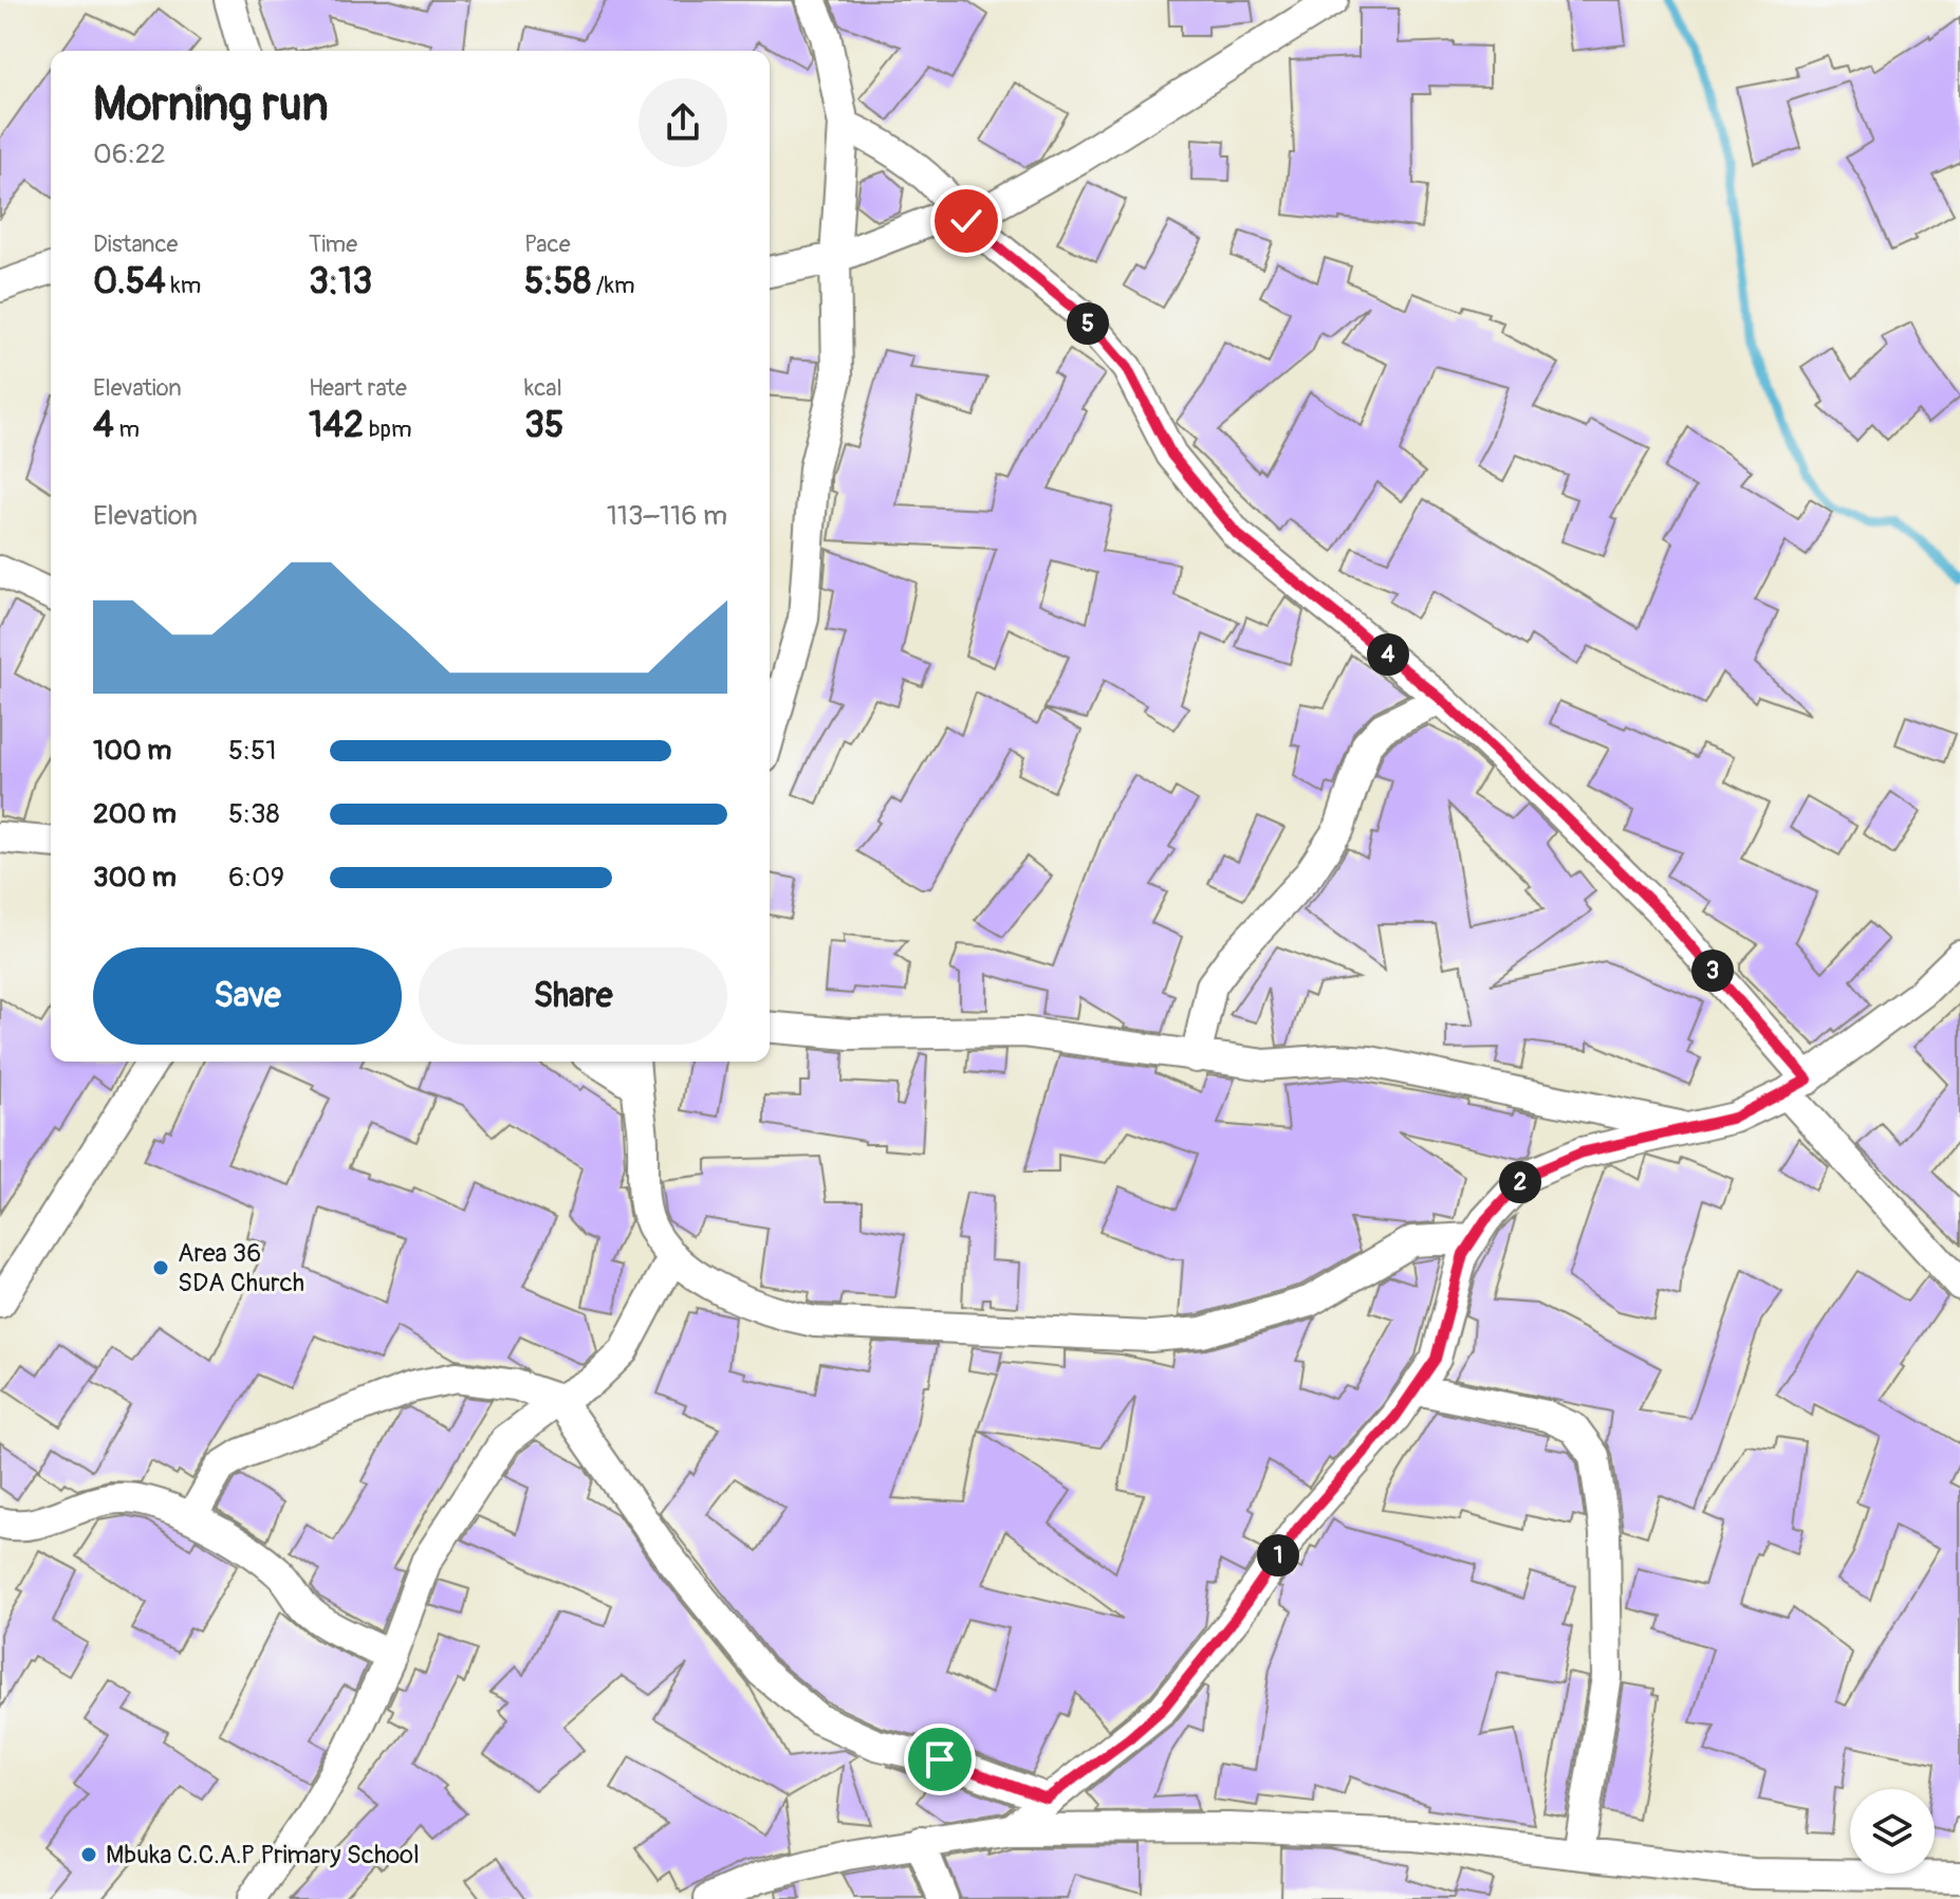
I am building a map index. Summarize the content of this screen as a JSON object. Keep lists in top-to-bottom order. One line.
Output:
{"places":["Area 36 SDA Church","Mbuka C.C.A.P Primary School"],"page":{"heading":["Morning run","06:22"],"stats":[["Distance","0.54 km"],["Time","3:13"],["Pace","5:58 /km"],["Elevation","4 m"],["Heart rate","142 bpm"],["kcal","35"]],"pins":["5","4","3","2","1"],"chart":["Elevation","113–116 m"],"list":[{"name":"100 m","note":"5:51"},{"name":"200 m","note":"5:38"},{"name":"300 m","note":"6:09"}],"buttons":["Save","Share"]}}
